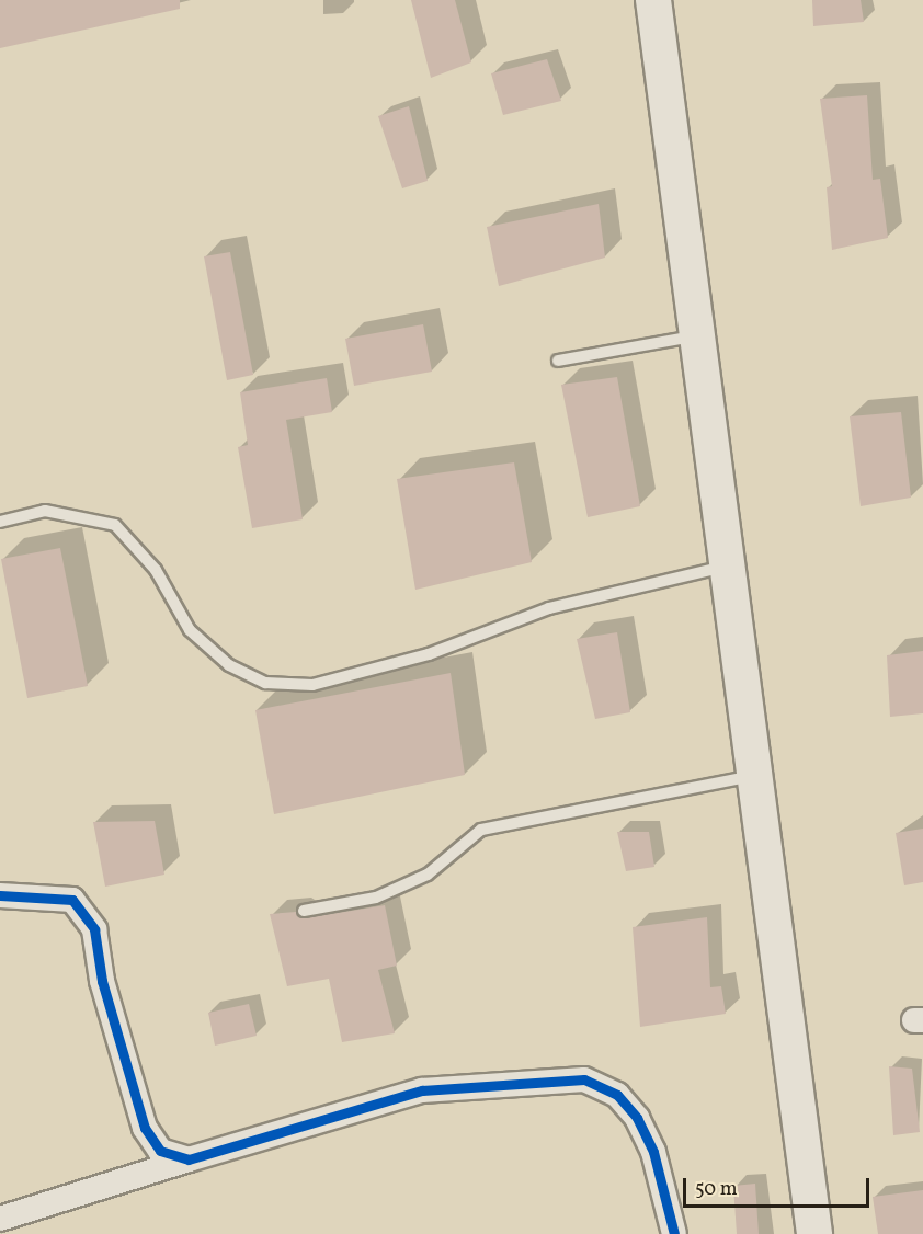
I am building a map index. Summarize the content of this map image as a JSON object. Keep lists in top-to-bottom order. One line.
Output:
{"scale_bar":"50 m"}
